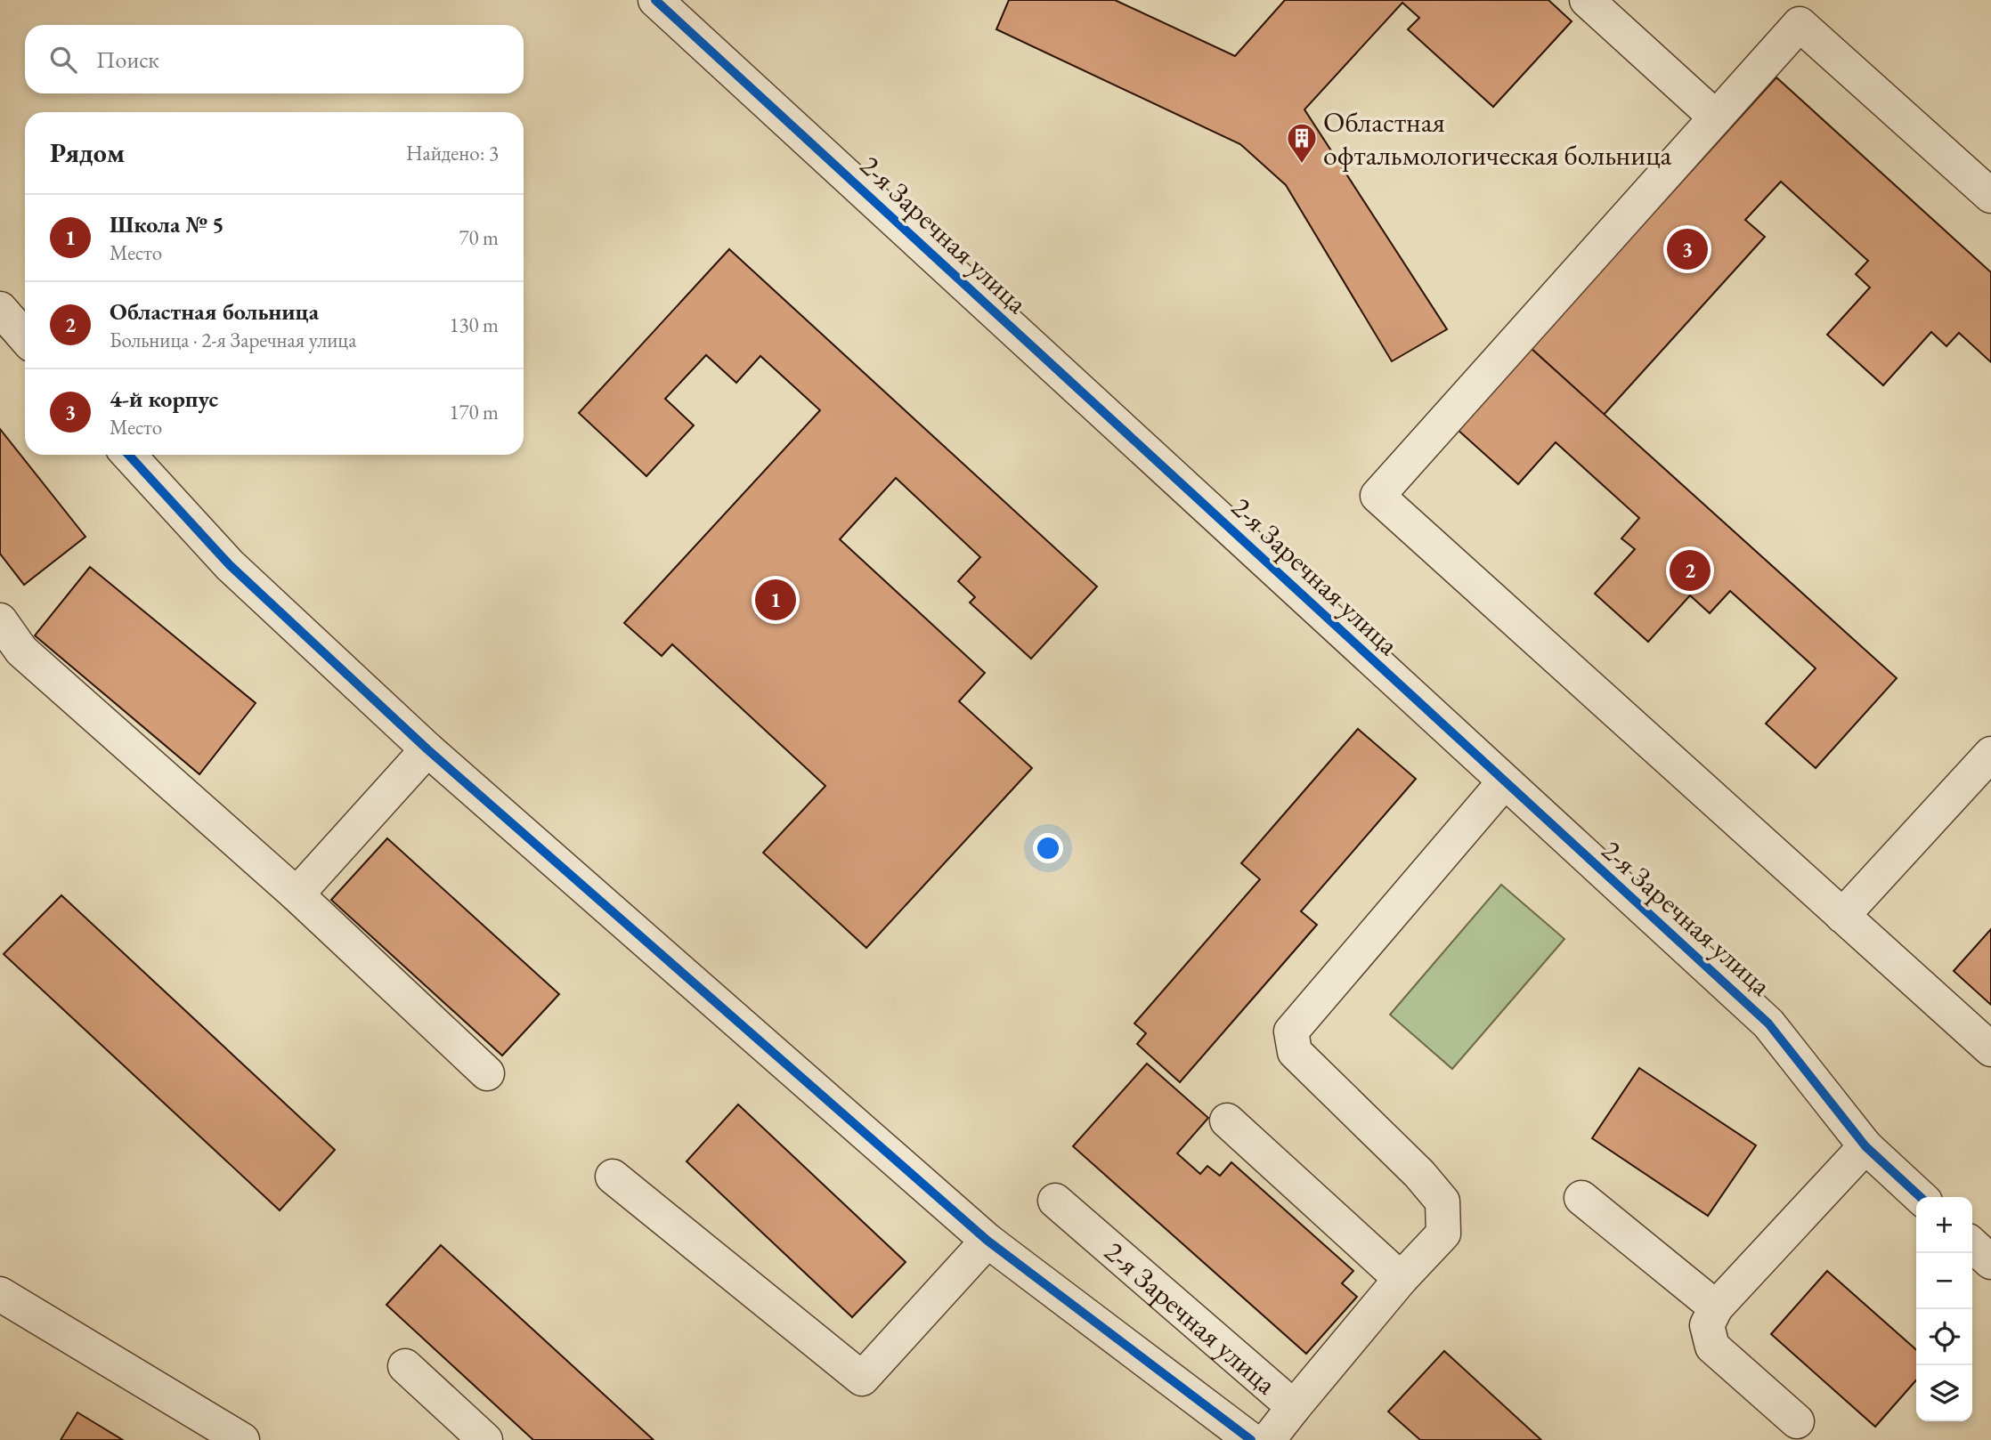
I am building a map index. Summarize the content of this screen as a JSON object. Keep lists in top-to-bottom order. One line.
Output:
{"streets":{"street":["2-я Заречная улица"]},"places":{"building":["Областная офтальмологическая больница"]},"page":{"search":"Поиск","heading":["Рядом","Найдено: 3"],"list":[{"mark":"1","name":"Школа № 5","note":"Место","value":"70 m"},{"mark":"2","name":"Областная больница","note":"Больница · 2-я Заречная улица","value":"130 m"},{"mark":"3","name":"4-й корпус","note":"Место","value":"170 m"}],"pins":["3","2","1"],"map_buttons":["+","−"]}}
